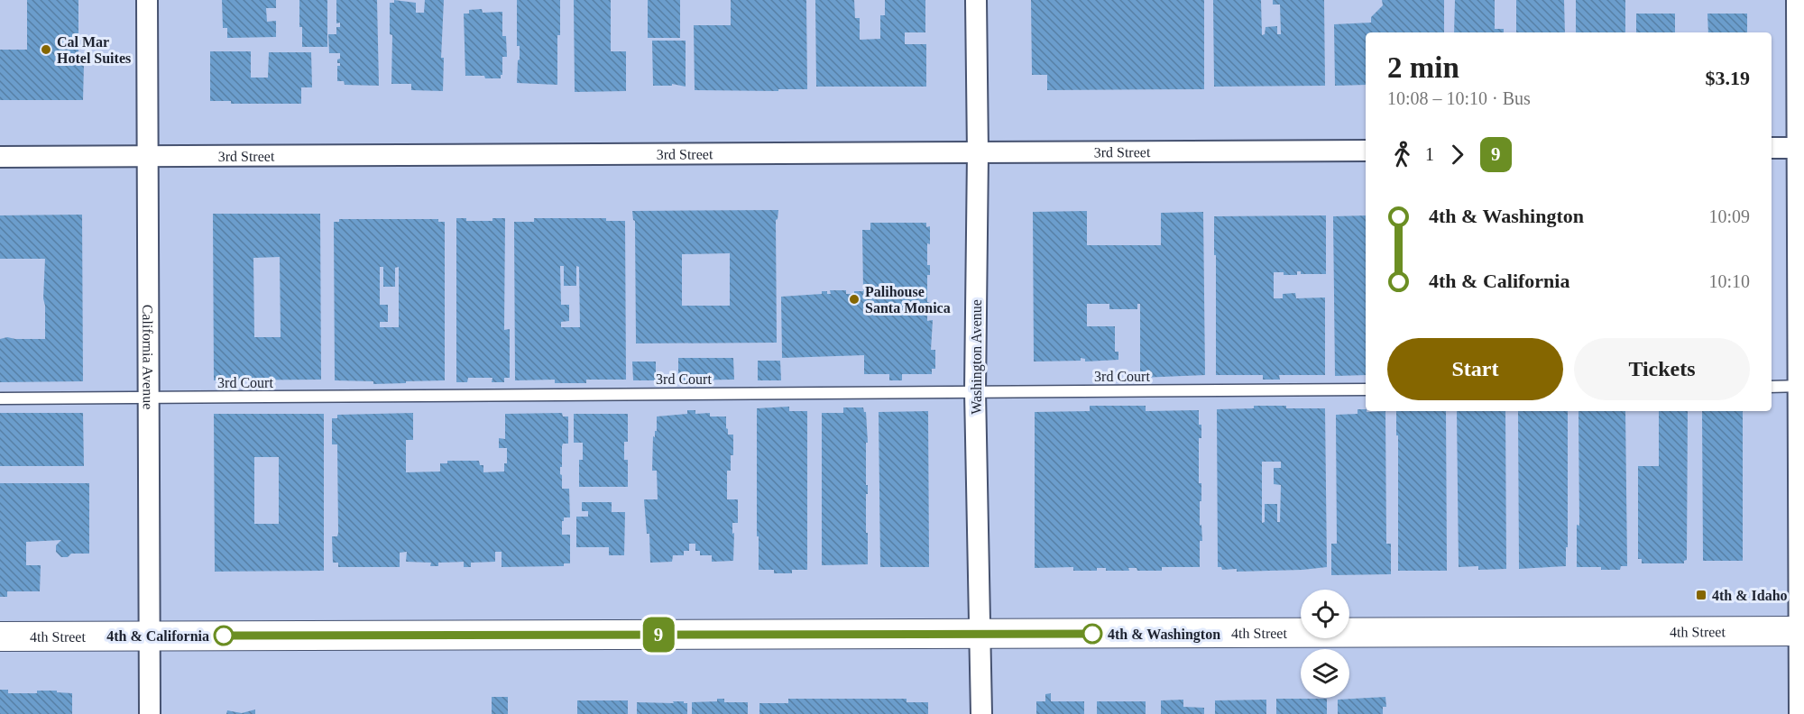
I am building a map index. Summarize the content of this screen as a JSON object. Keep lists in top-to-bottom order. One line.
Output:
{"streets":{"street":["3rd Street","California Avenue","Washington Avenue","4th Street"],"lane":["3rd Court"]},"crossings":[["3rd Street","California Avenue"],["3rd Street","Washington Avenue"],["California Avenue","3rd Court"],["California Avenue","4th Street"],["Washington Avenue","3rd Court"],["Washington Avenue","4th Street"]],"places":{"other":["Cal Mar Hotel Suites","Palihouse Santa Monica","4th & Washington","4th & California"],"transit":["4th & Idaho"]},"lines":["bus line 9"],"page":{"on_map":"9","heading":["2 min","10:08 – 10:10 · Bus","$3.19"],"legs":["1","9"],"list":[{"name":"4th & Washington","value":"10:09"},{"name":"4th & California","value":"10:10"}],"buttons":["Start","Tickets"]}}
